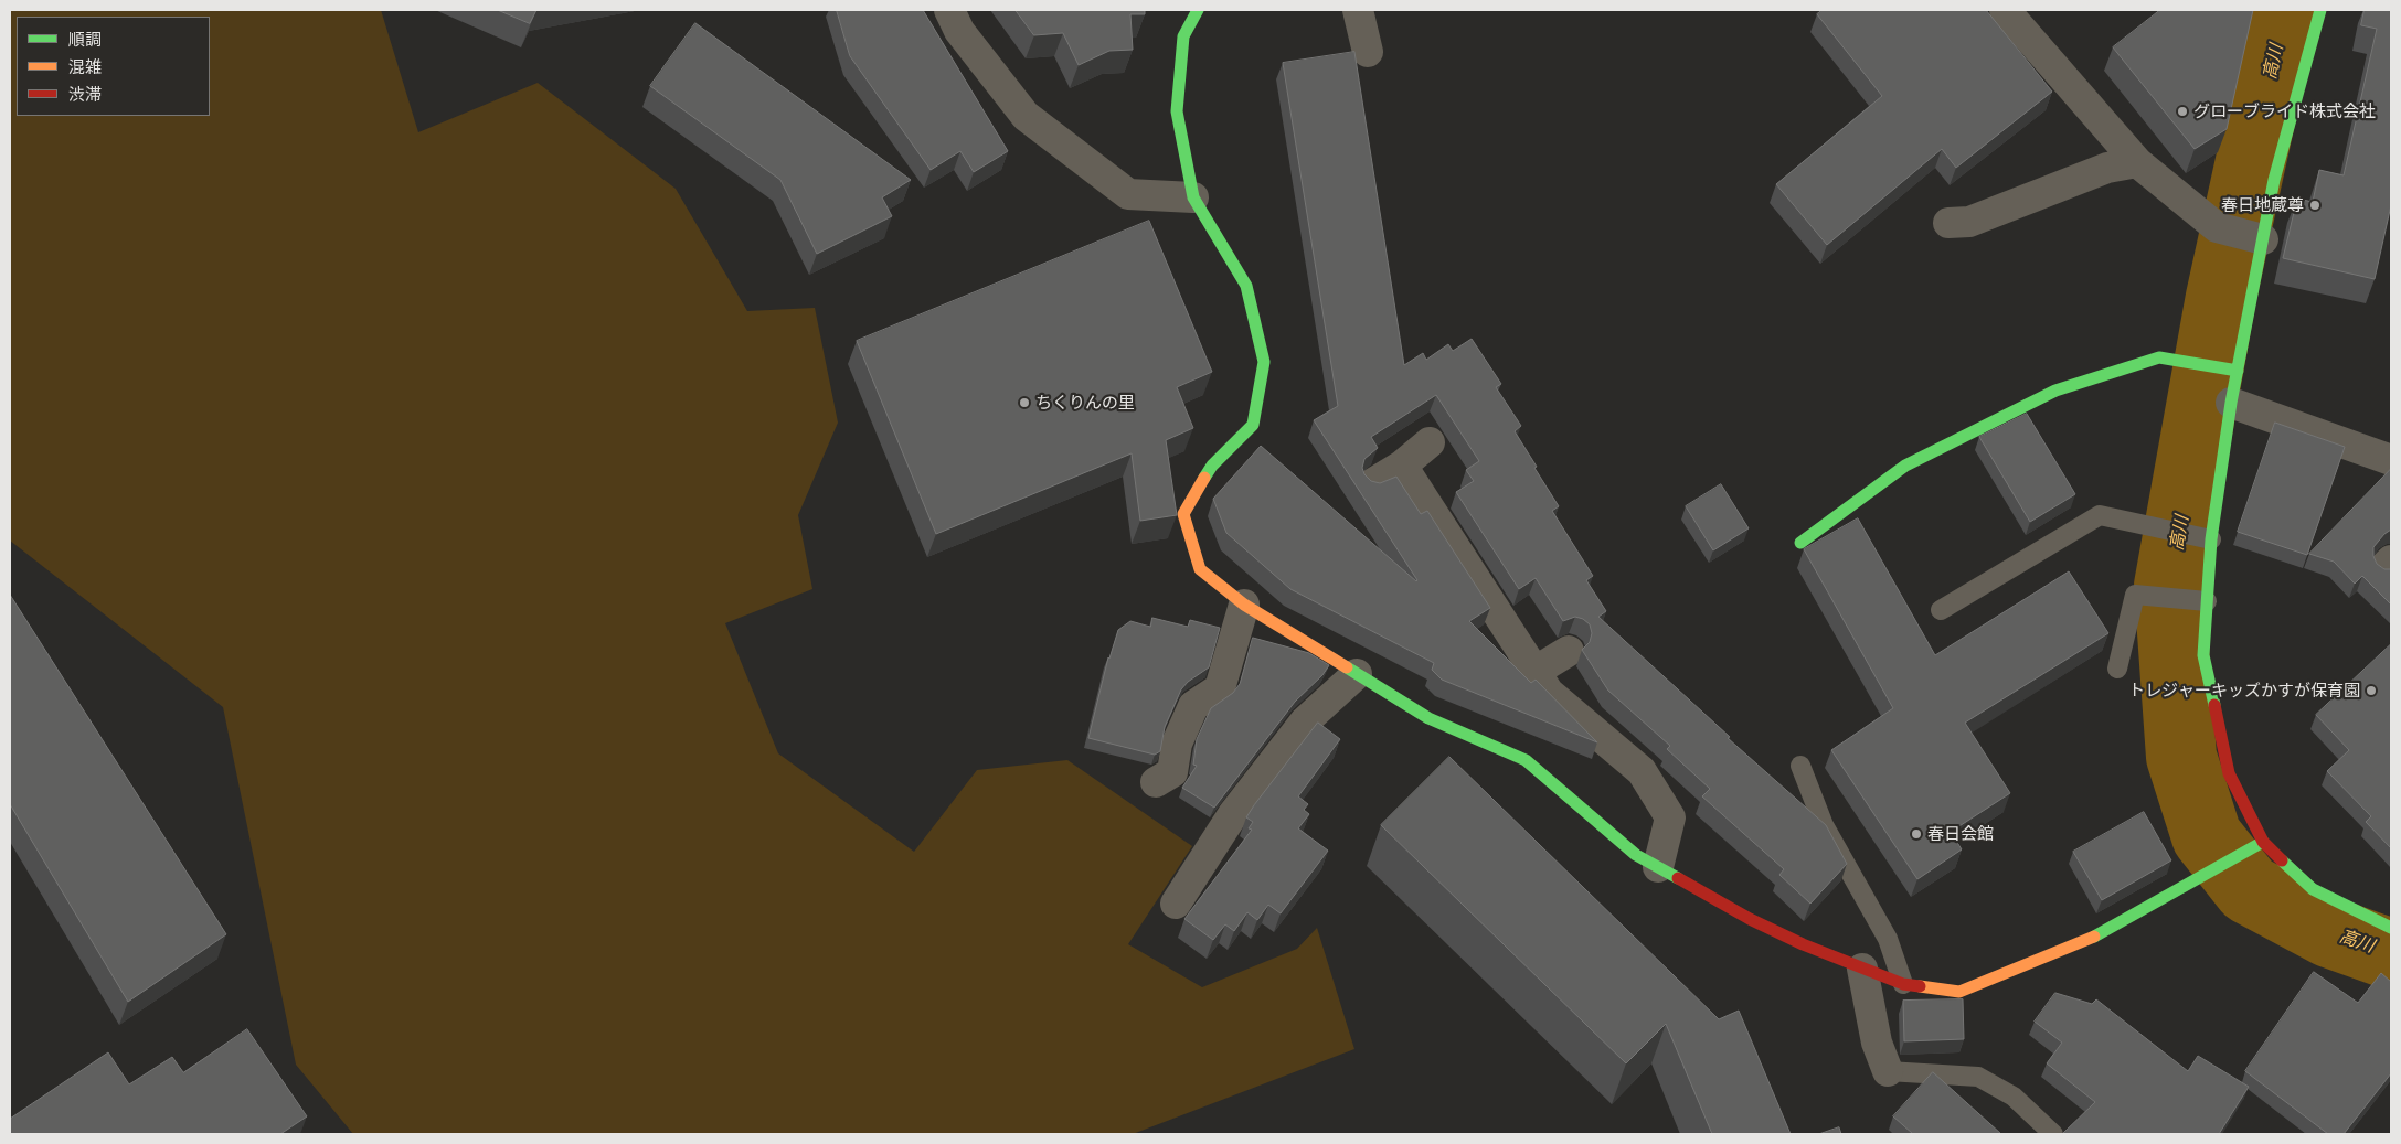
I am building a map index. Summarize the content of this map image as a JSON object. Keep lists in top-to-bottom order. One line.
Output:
{"water":["高川"],"places":["グローブライド株式会社","春日地蔵尊","ちくりんの里","トレジャーキッズかすが保育園","春日会館"],"legend":["順調","混雑","渋滞"]}
